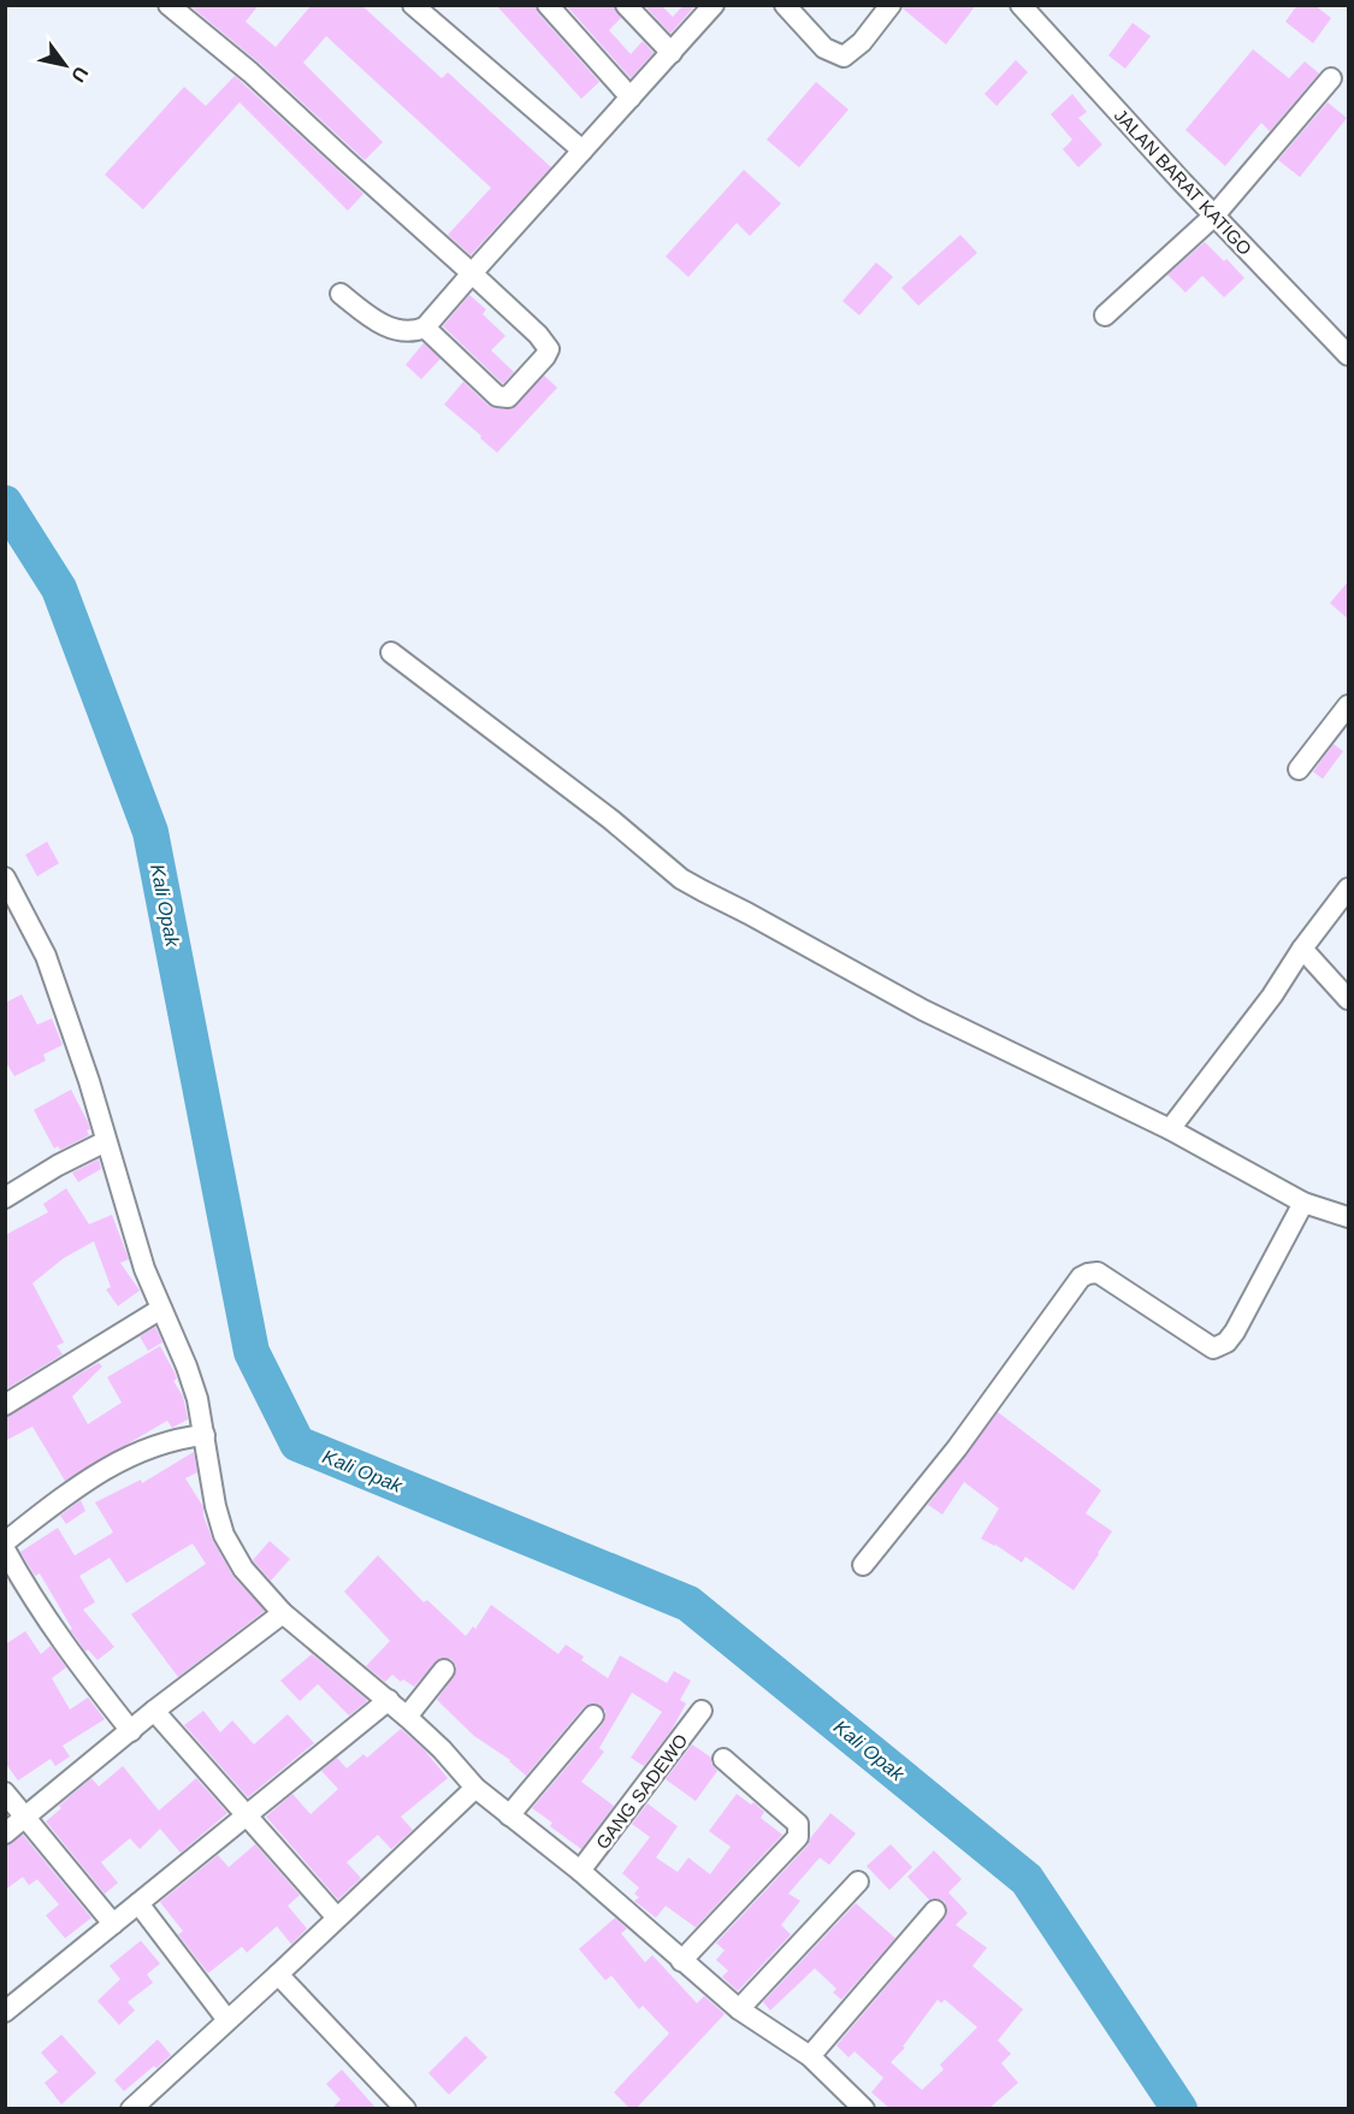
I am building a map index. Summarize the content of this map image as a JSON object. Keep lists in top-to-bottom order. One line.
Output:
{"streets":{"street":["JALAN BARAT KATIGO","GANG SADEWO"]},"water":["Kali Opak"],"north":"bottom right"}
